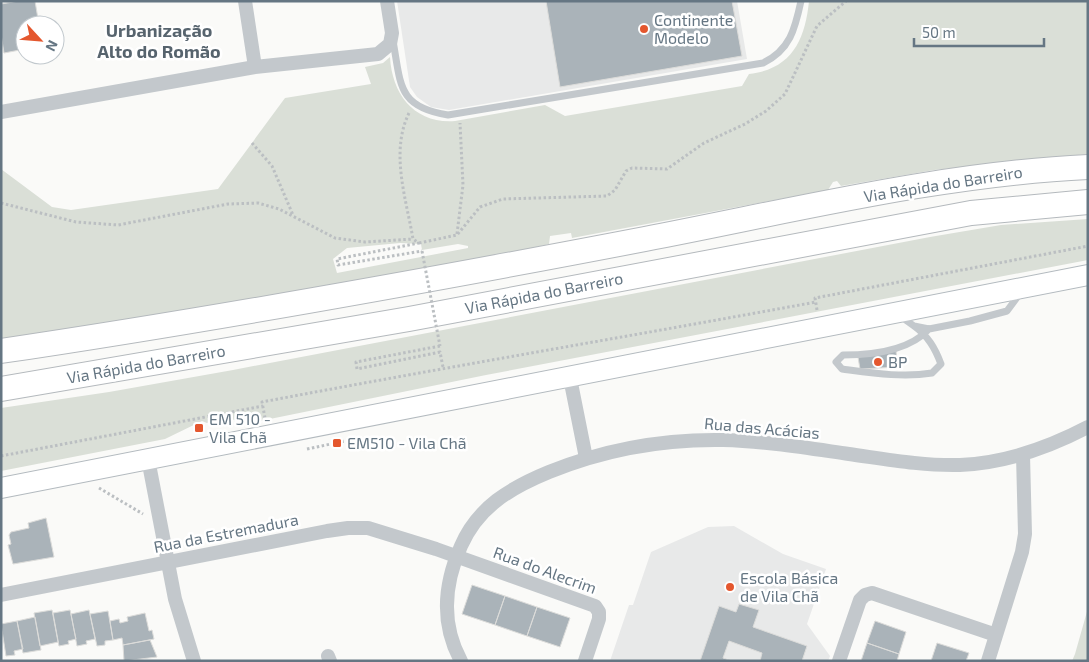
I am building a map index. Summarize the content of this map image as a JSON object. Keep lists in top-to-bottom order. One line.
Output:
{"streets":{"highway":["Via Rápida do Barreiro"],"street":["Rua das Acácias","Rua da Estremadura","Rua do Alecrim"]},"crossings":[["Rua das Acácias","Rua da Estremadura"],["Rua das Acácias","Rua do Alecrim"],["Rua da Estremadura","Rua do Alecrim"]],"districts":["Urbanização Alto do Romão"],"places":{"other":["Continente Modelo","BP","Escola Básica de Vila Chã"],"transit":["EM 510 - Vila Chã","EM510 - Vila Chã"]},"scale_bar":"50 m","north":"bottom right"}
